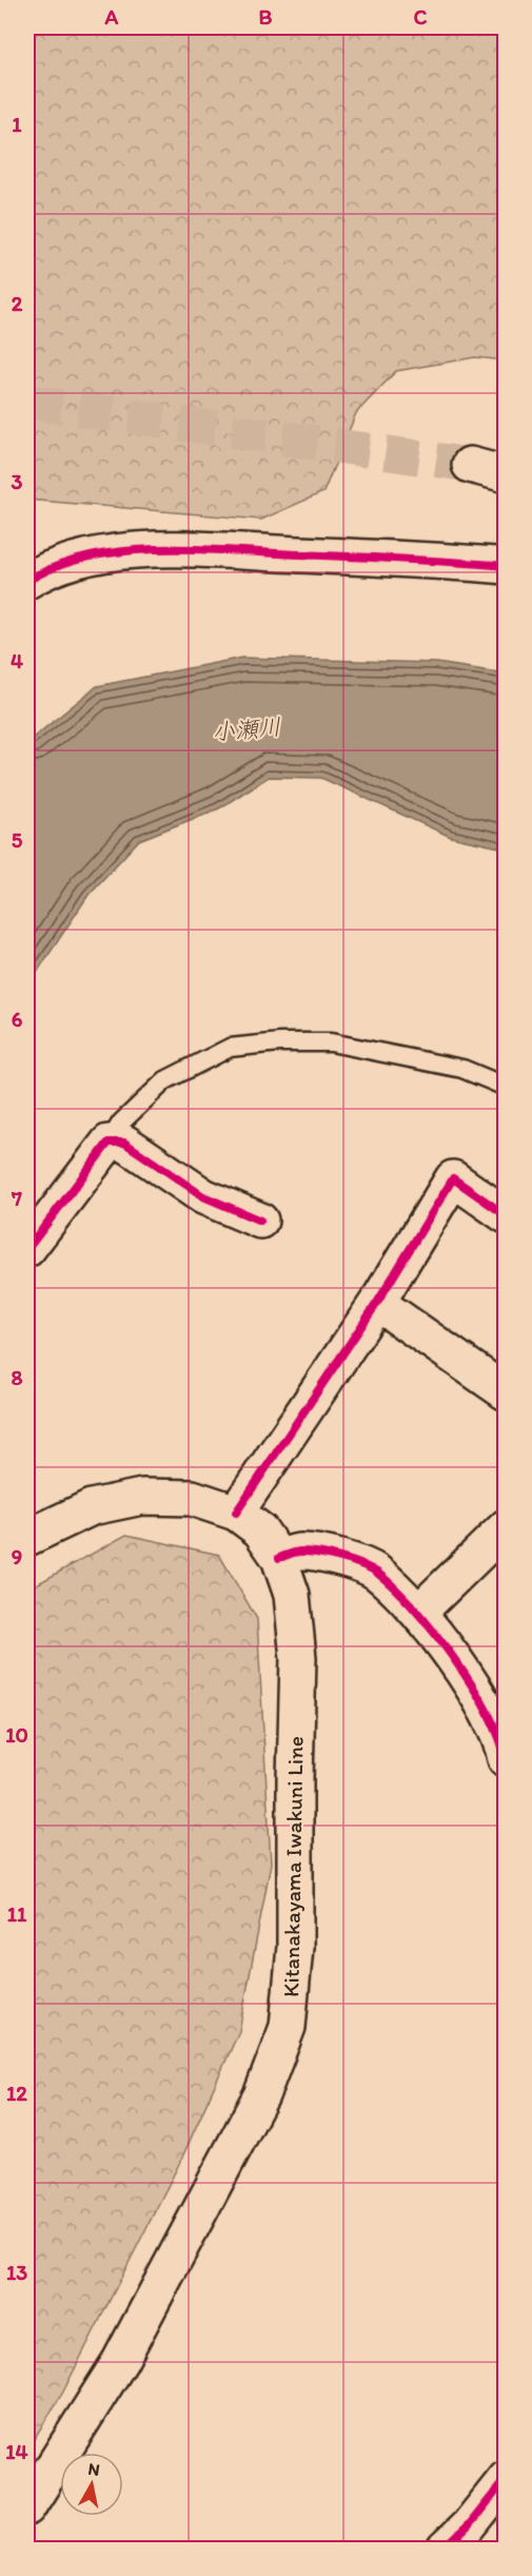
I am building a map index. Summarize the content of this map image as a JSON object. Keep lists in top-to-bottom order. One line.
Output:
{"streets":{"main road":["Kitanakayama Iwakuni Line"]},"water":["小瀬川"],"north":"top","grid":{"columns":["A","B","C"],"rows":["1","2","3","4","5","6","7","8","9","10","11","12","13","14"]}}
